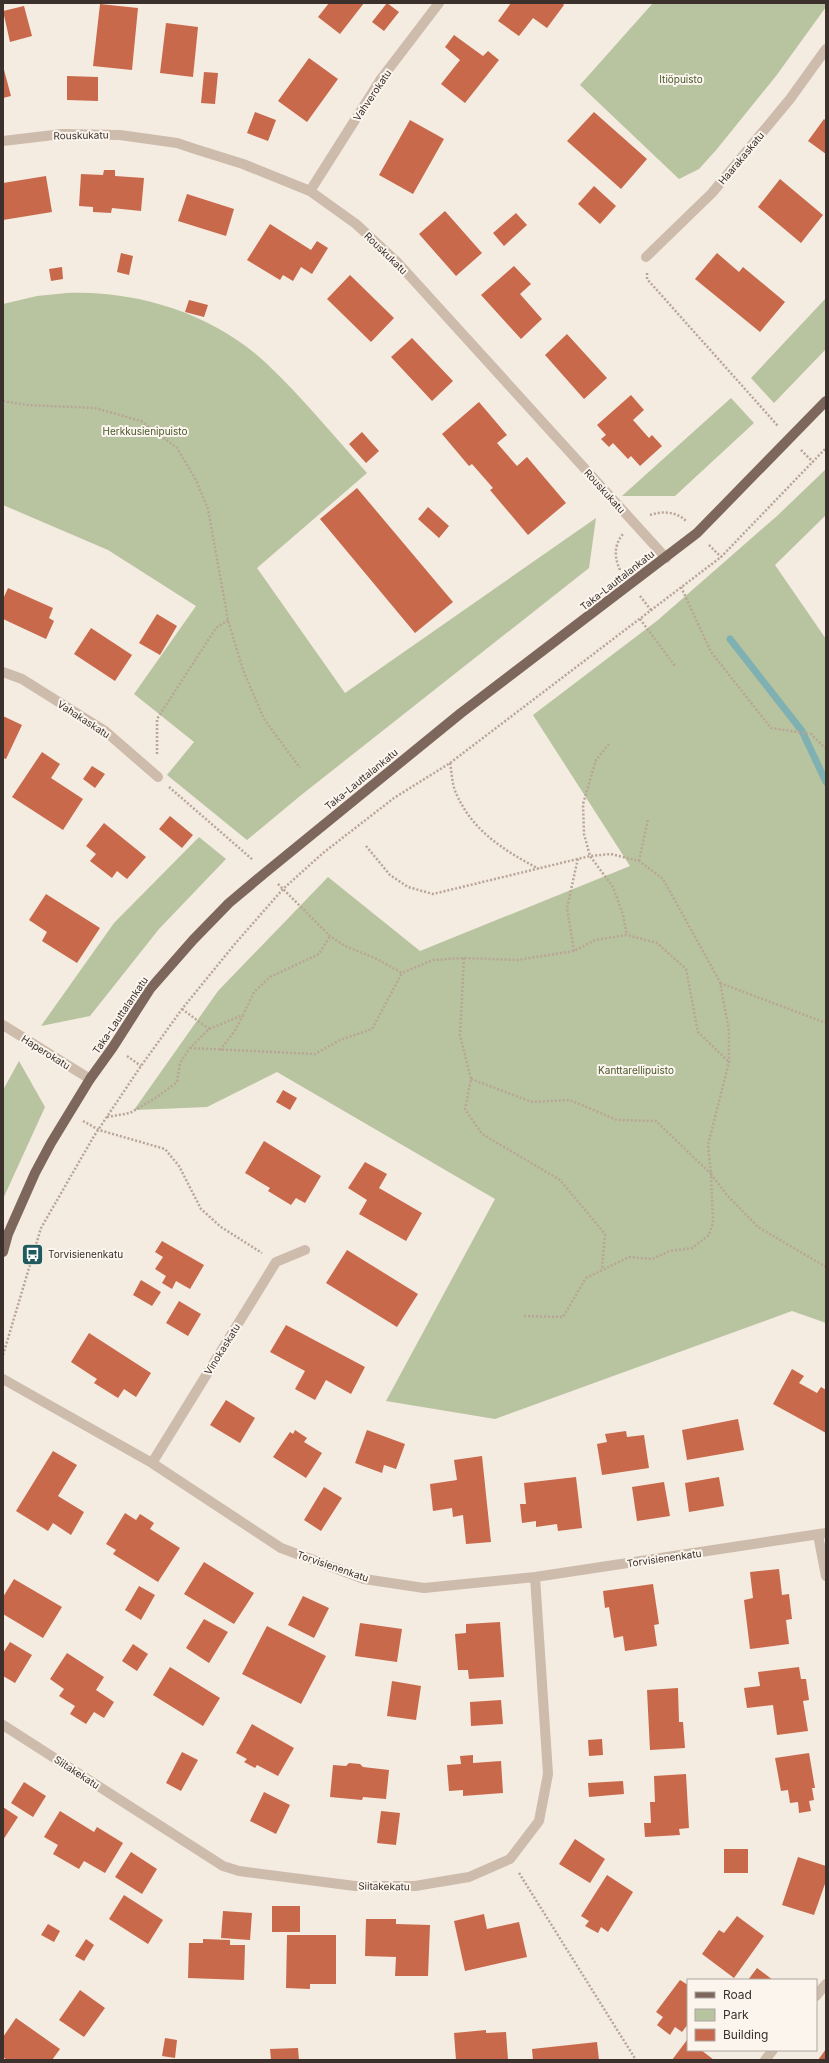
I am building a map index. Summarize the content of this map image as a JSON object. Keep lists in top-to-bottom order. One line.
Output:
{"streets":{"main road":["Taka-Lauttalankatu"],"street":["Vahverokatu","Rouskukatu","Haarakaskatu","Vahakaskatu","Haperokatu","Vinokaskatu","Torvisienenkatu","Siitakekatu"]},"crossings":[["Vahverokatu","Rouskukatu"],["Rouskukatu","Taka-Lauttalankatu"],["Taka-Lauttalankatu","Haperokatu"],["Vinokaskatu","Torvisienenkatu"],["Torvisienenkatu","Siitakekatu"]],"parks":["Itiöpuisto","Herkkusienipuisto","Kanttarellipuisto"],"places":{"bus stop":["Torvisienenkatu"]},"legend":["Road","Park","Building"]}
